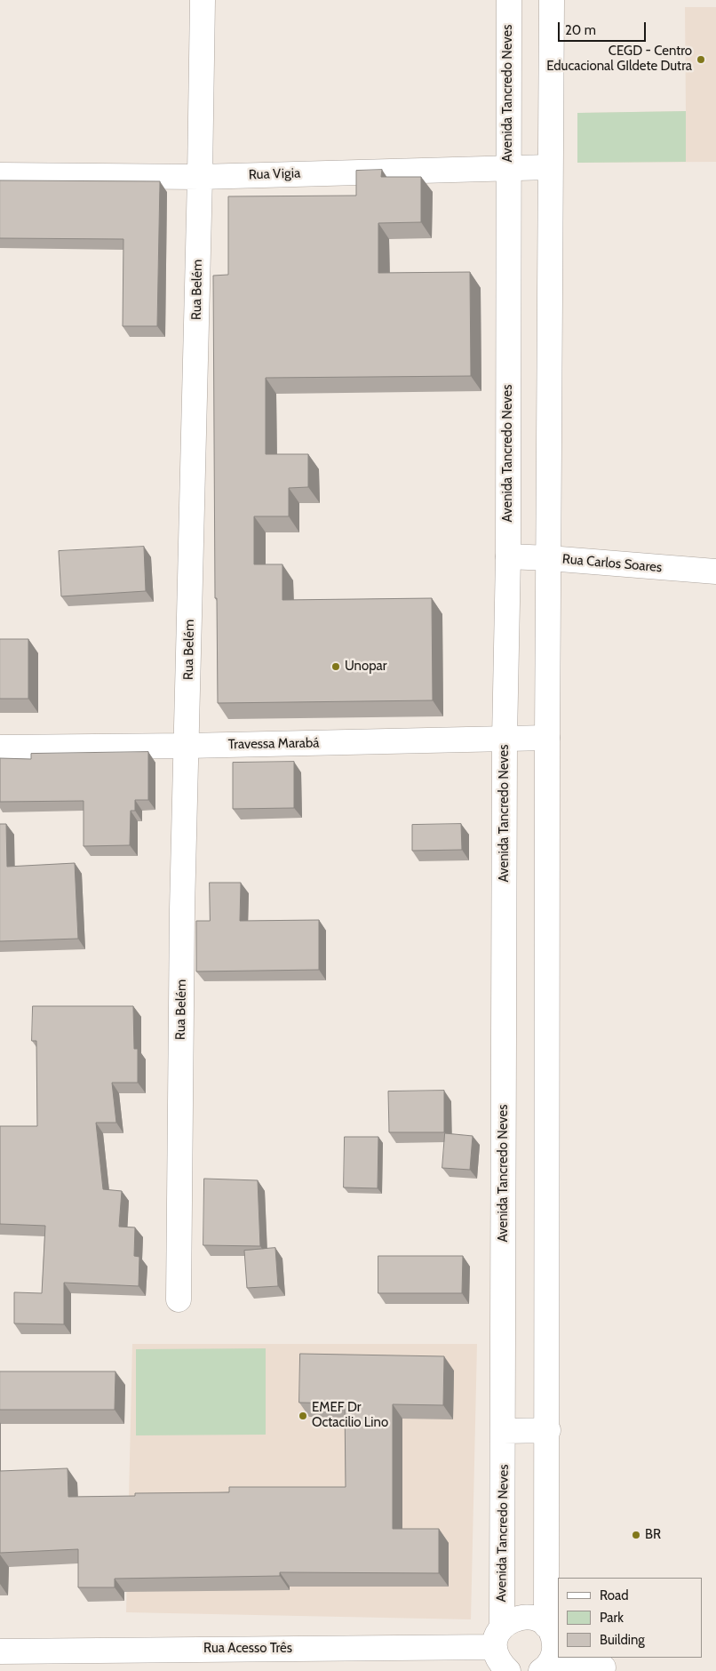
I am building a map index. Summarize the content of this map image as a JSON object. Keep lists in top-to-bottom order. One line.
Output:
{"streets":{"street":["Avenida Tancredo Neves","Rua Vigia","Rua Belém","Rua Carlos Soares","Travessa Marabá","Rua Acesso Três"]},"crossings":[["Avenida Tancredo Neves","Rua Vigia"],["Avenida Tancredo Neves","Rua Carlos Soares"],["Avenida Tancredo Neves","Travessa Marabá"],["Avenida Tancredo Neves","Rua Acesso Três"],["Rua Vigia","Rua Belém"],["Rua Belém","Travessa Marabá"]],"places":["CEGD - Centro Educacional GIldete Dutra","Unopar","EMEF Dr Octacilio Lino","BR"],"legend":["Road","Park","Building"],"scale_bar":"20 m"}
